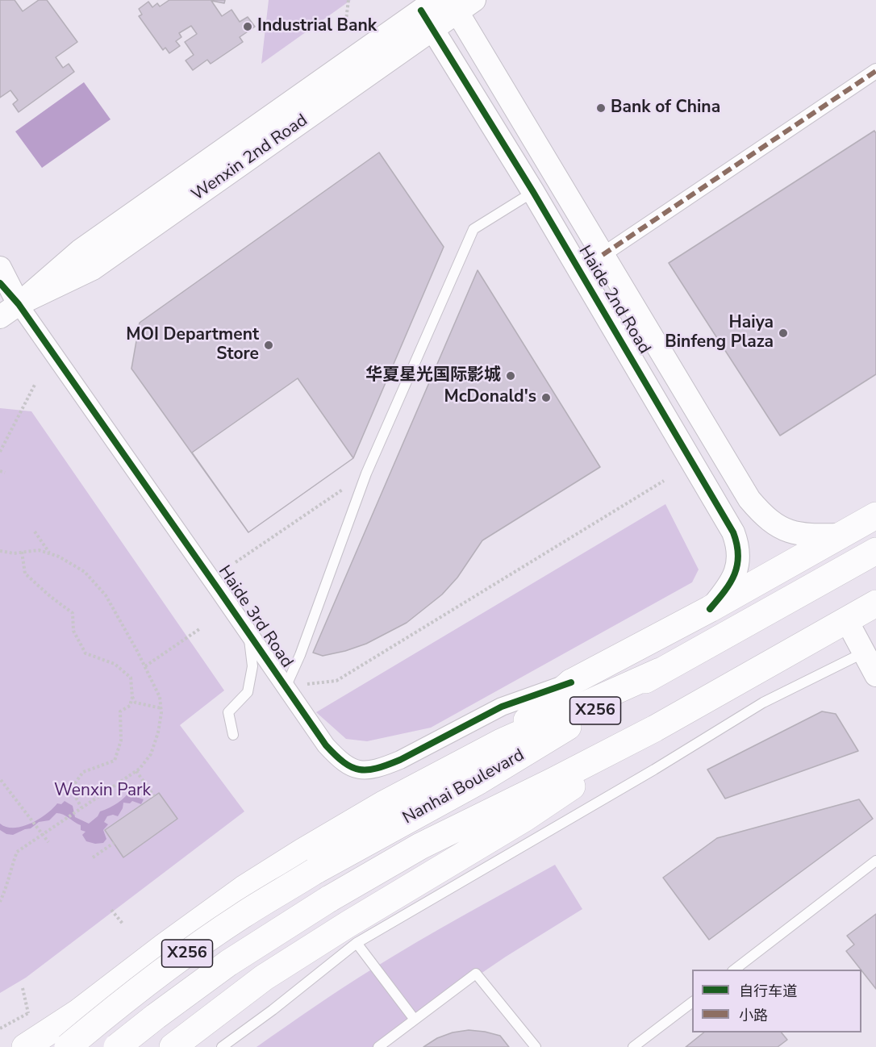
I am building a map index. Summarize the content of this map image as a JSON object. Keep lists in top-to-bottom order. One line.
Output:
{"streets":{"main road":["X256","Nanhai Boulevard"],"street":["Wenxin 2nd Road","Haide 2nd Road","Haide 3rd Road"]},"crossings":[["Wenxin 2nd Road","Haide 2nd Road"],["Wenxin 2nd Road","Haide 3rd Road"]],"parks":["Wenxin Park"],"places":["Industrial Bank","Bank of China","Haiya Binfeng Plaza","MOI Department Store","华夏星光国际影城","McDonald's"],"legend":["自行车道","小路"]}
